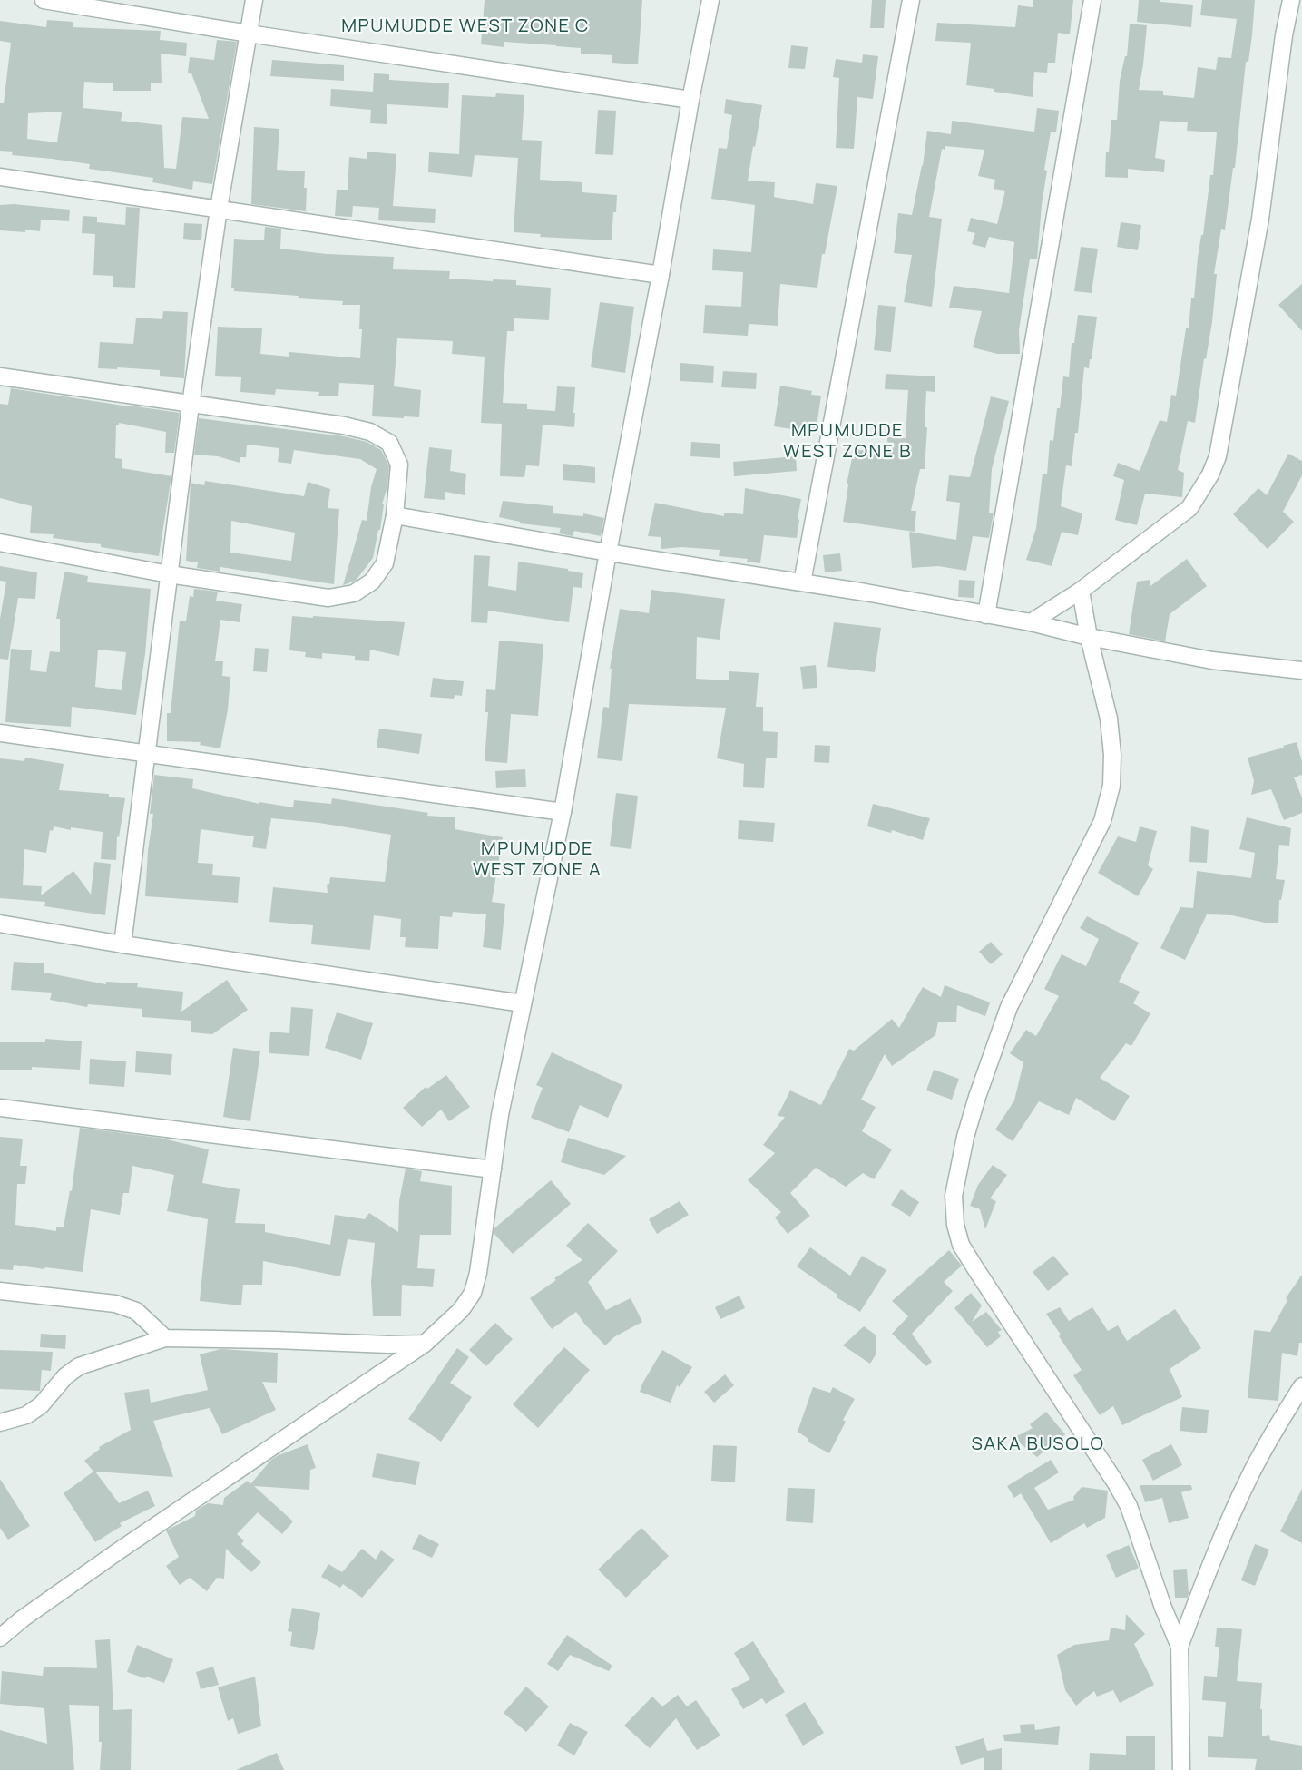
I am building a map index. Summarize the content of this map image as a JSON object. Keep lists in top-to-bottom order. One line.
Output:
{"districts":["MPUMUDDE WEST ZONE C","MPUMUDDE WEST ZONE B","MPUMUDDE WEST ZONE A","SAKA BUSOLO"]}
